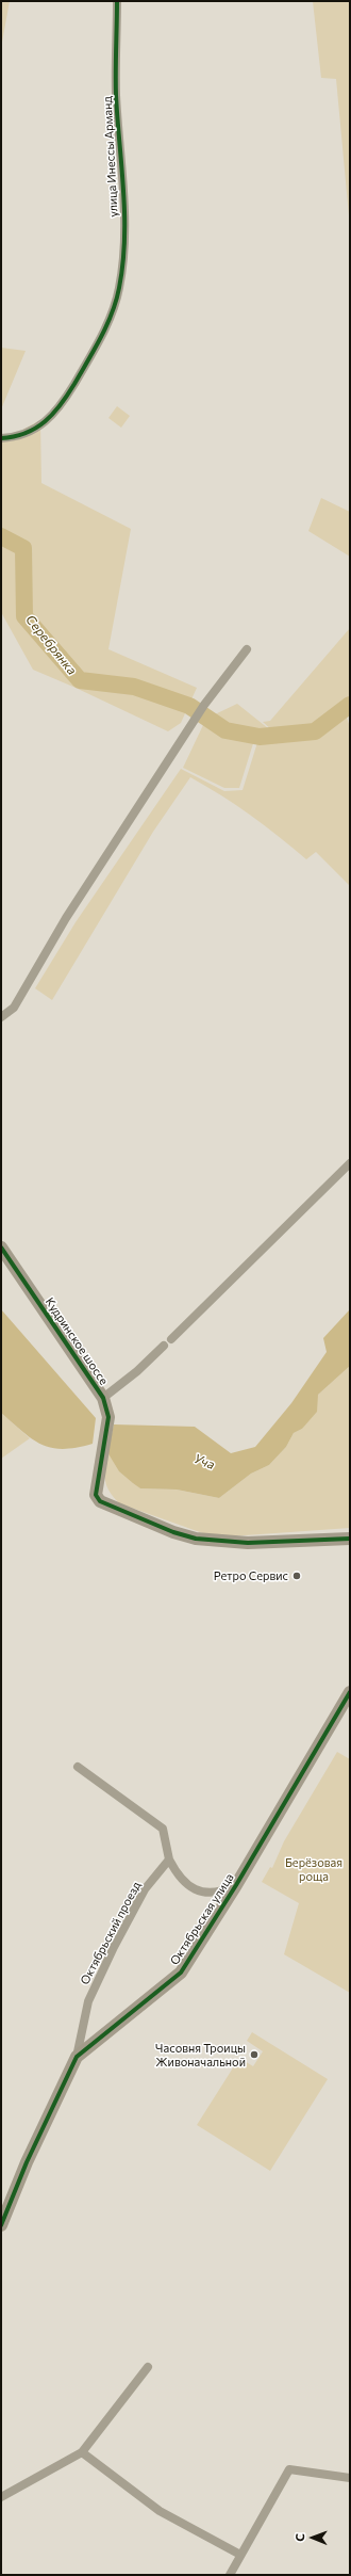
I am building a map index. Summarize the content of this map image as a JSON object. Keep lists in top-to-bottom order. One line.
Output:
{"streets":{"street":["улица Инессы Арманд","Кудринское шоссе","Октябрьская улица","Октябрьский проезд"]},"crossings":[["Октябрьская улица","Октябрьский проезд"]],"water":["Серебрянка","Уча"],"parks":["Берёзовая роща"],"places":["Ретро Сервис","Часовня Троицы Живоначальной"],"north":"left"}
